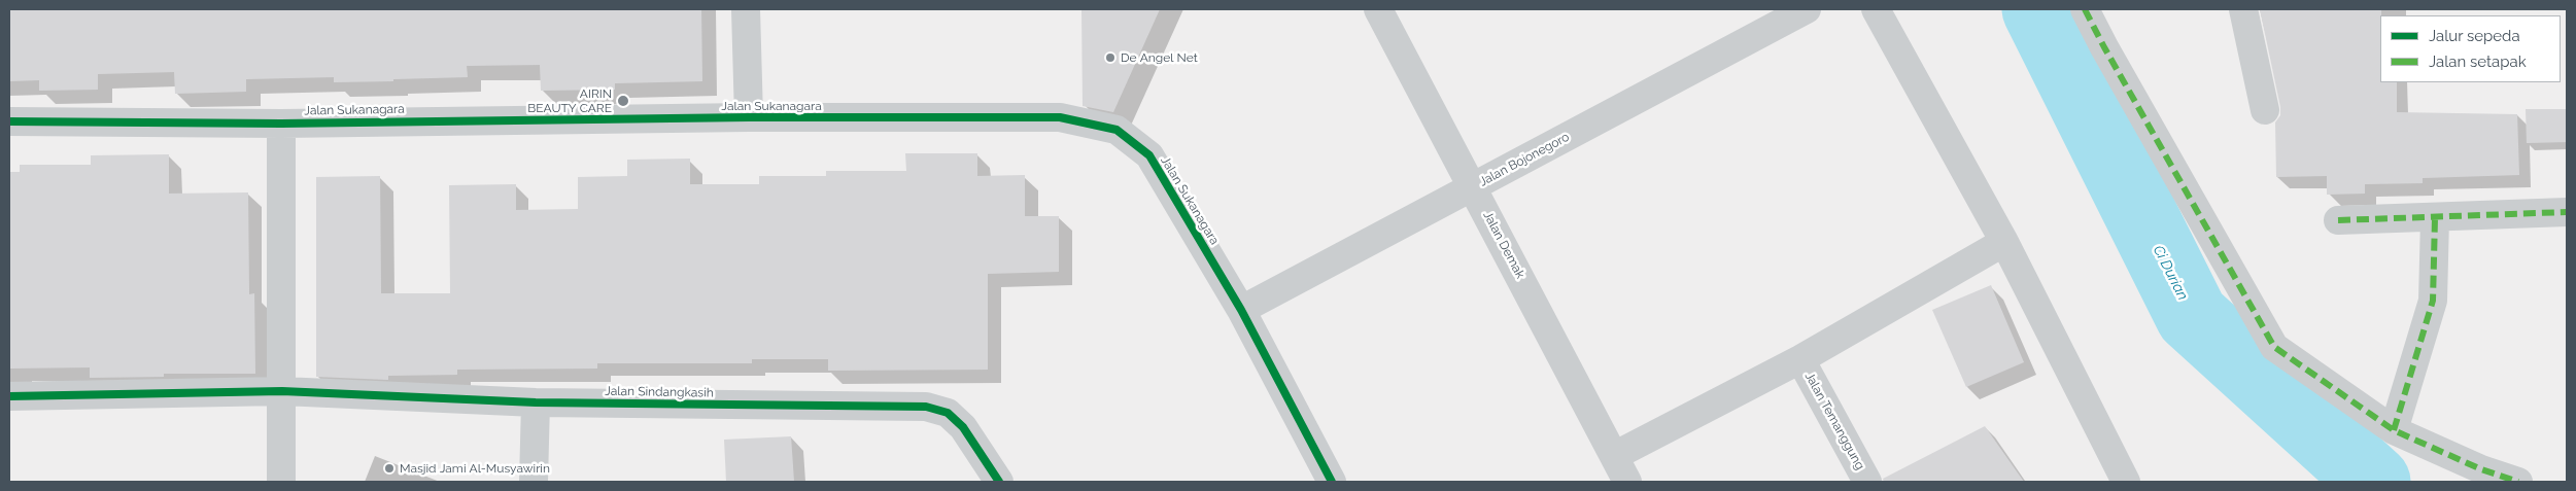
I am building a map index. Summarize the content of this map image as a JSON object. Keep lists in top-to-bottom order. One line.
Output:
{"streets":{"street":["Jalan Sukanagara","Jalan Bojonegoro","Jalan Demak","Jalan Sindangkasih","Jalan Temanggung"]},"crossings":[["Jalan Sukanagara","Jalan Bojonegoro"],["Jalan Bojonegoro","Jalan Demak"]],"water":["Ci Durian"],"places":["De Angel Net","AIRIN BEAUTY CARE","Masjid Jami Al-Musyawirin"],"legend":["Jalur sepeda","Jalan setapak"]}
